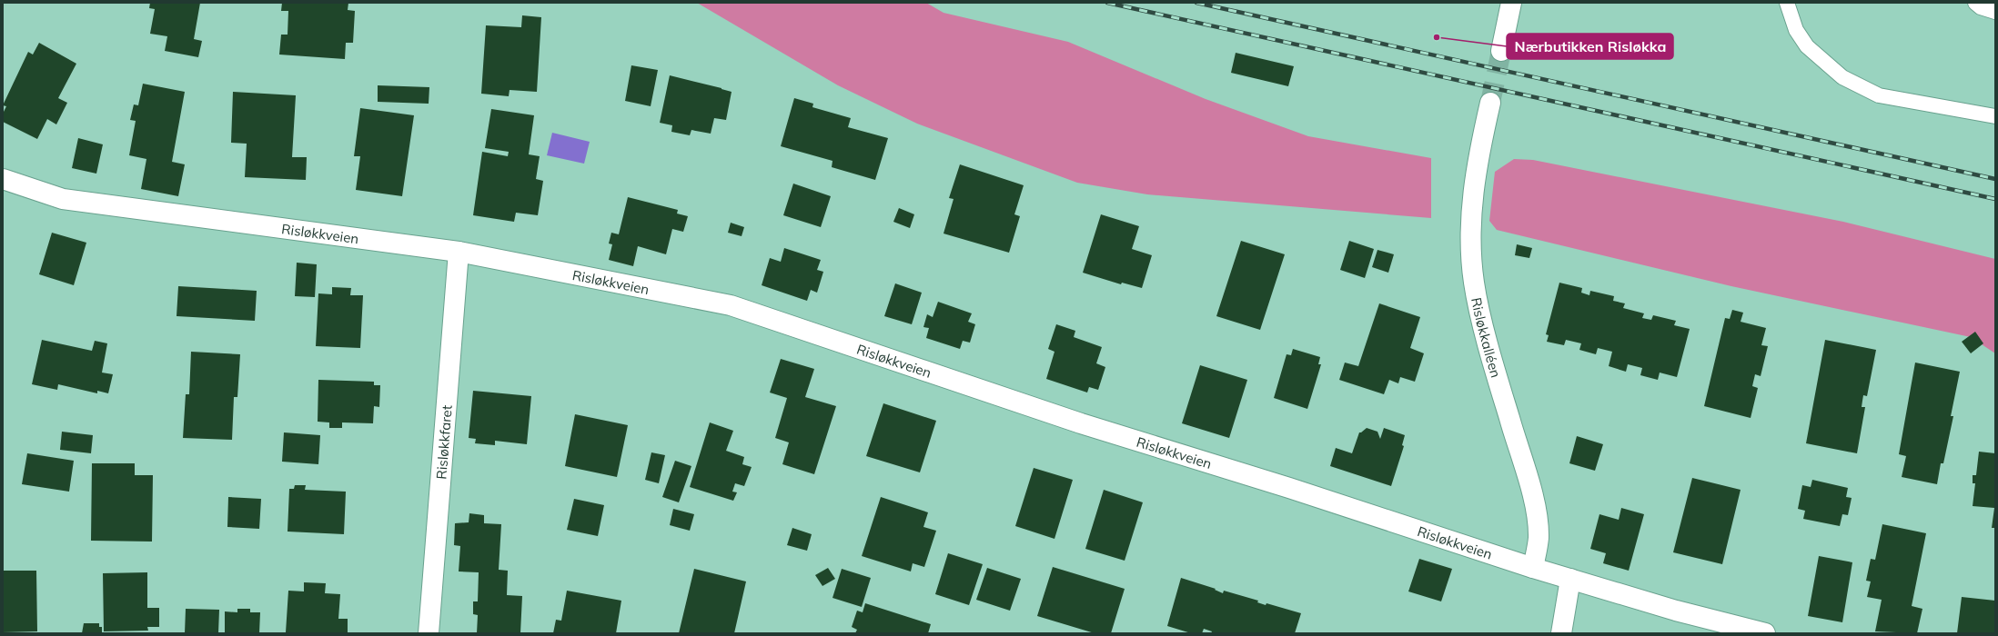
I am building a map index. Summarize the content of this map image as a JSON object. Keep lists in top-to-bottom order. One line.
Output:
{"streets":{"street":["Risløkkveien","Risløkkalléen","Risløkkfaret"]},"crossings":[["Risløkkveien","Risløkkalléen"],["Risløkkveien","Risløkkfaret"]],"places":["Nærbutikken Risløkka"]}
